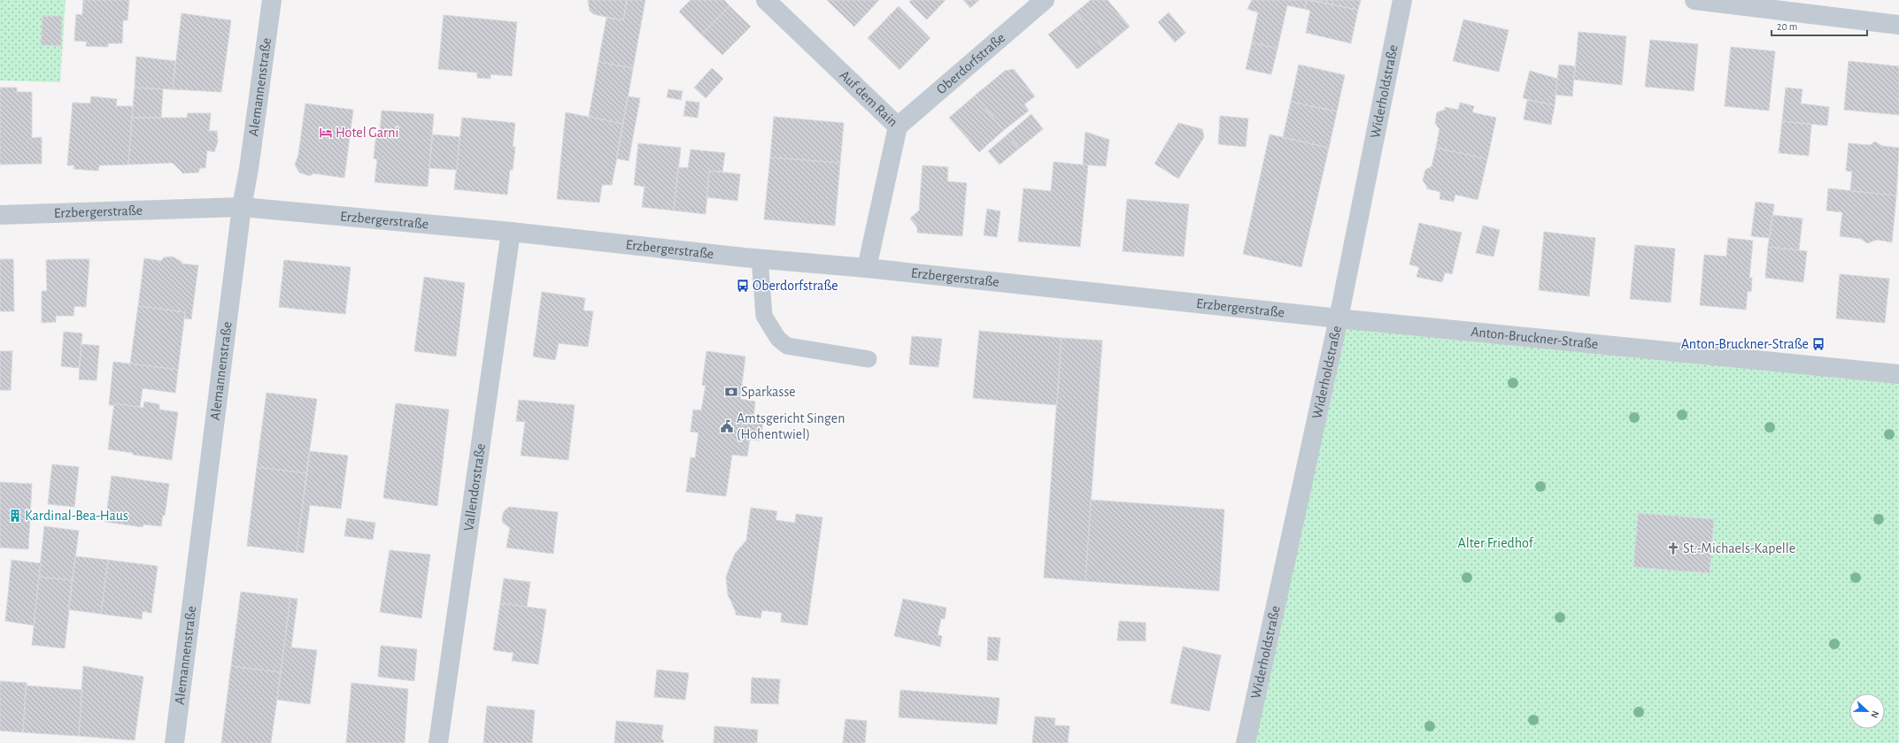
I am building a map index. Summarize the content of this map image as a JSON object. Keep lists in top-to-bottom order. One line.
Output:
{"streets":{"street":["Oberdorfstraße","Alemannenstraße","Widerholdstraße","Auf dem Rain","Erzbergerstraße","Anton-Bruckner-Straße","Vallendorstraße"]},"crossings":[["Oberdorfstraße","Auf dem Rain"],["Alemannenstraße","Erzbergerstraße"],["Widerholdstraße","Erzbergerstraße"],["Widerholdstraße","Anton-Bruckner-Straße"],["Auf dem Rain","Erzbergerstraße"],["Erzbergerstraße","Anton-Bruckner-Straße"],["Erzbergerstraße","Vallendorstraße"]],"parks":["Alter Friedhof"],"places":{"hotel":["Hotel Garni"],"bus stop":["Oberdorfstraße","Anton-Bruckner-Straße"],"bank":["Sparkasse"],"public building":["Amtsgericht Singen (Hohentwiel)"],"building":["Kardinal-Bea-Haus"],"church":["St.-Michaels-Kapelle"]},"scale_bar":"20 m","north":"right"}
